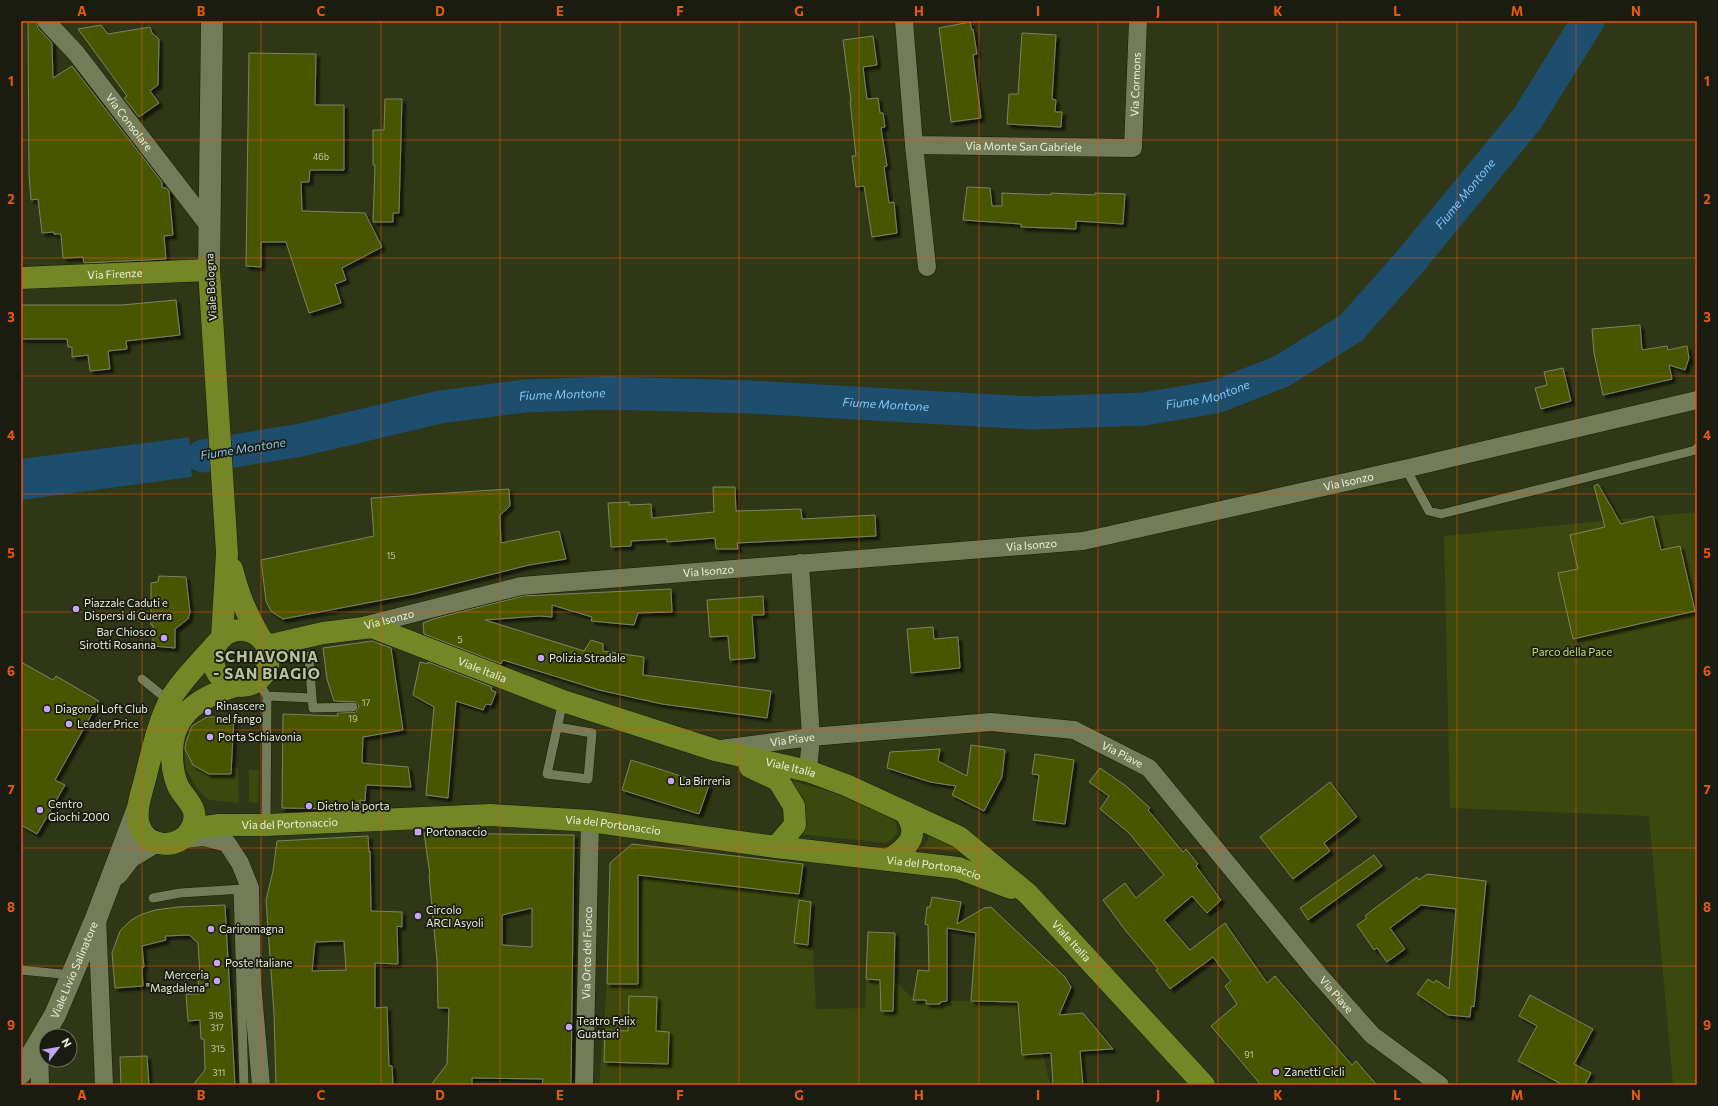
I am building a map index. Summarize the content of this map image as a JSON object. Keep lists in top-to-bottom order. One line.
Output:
{"streets":{"main road":["Via Firenze","Viale Bologna","Viale Italia","Via del Portonaccio","Viale Livio Salinatore"],"street":["Via Cormons","Via Consolare","Via Monte San Gabriele","Via Isonzo","Via Piave","Via Orto del Fuoco"]},"crossings":[["Via Cormons","Via Monte San Gabriele"],["Via Consolare","Viale Bologna"],["Via Firenze","Viale Bologna"],["Viale Bologna","Viale Italia"],["Via Isonzo","Viale Italia"],["Viale Italia","Via Piave"],["Viale Italia","Via del Portonaccio"],["Via del Portonaccio","Via Orto del Fuoco"]],"districts":["SCHIAVONIA - SAN BIAGIO"],"water":["Fiume Montone"],"parks":["Parco della Pace"],"places":{"other":["Piazzale Caduti e Dispersi di Guerra","Bar Chiosco Sirotti Rosanna","Polizia Stradale","Diagonal Loft Club","Rinascere nel fango","Leader Price","Porta Schiavonia","La Birreria","Dietro la porta","Centro Giochi 2000","Circolo ARCI Asyoli","Cariromagna","Poste Italiane","Merceria \"Magdalena\"","Teatro Felix Guattari","Zanetti Cicli"],"transit":["Portonaccio"]},"house_numbers":["46b","15","5","17","19","319","317","315","91","311"],"north":"top right","grid":{"columns":["A","B","C","D","E","F","G","H","I","J","K","L","M","N"],"rows":["1","2","3","4","5","6","7","8","9"]}}
